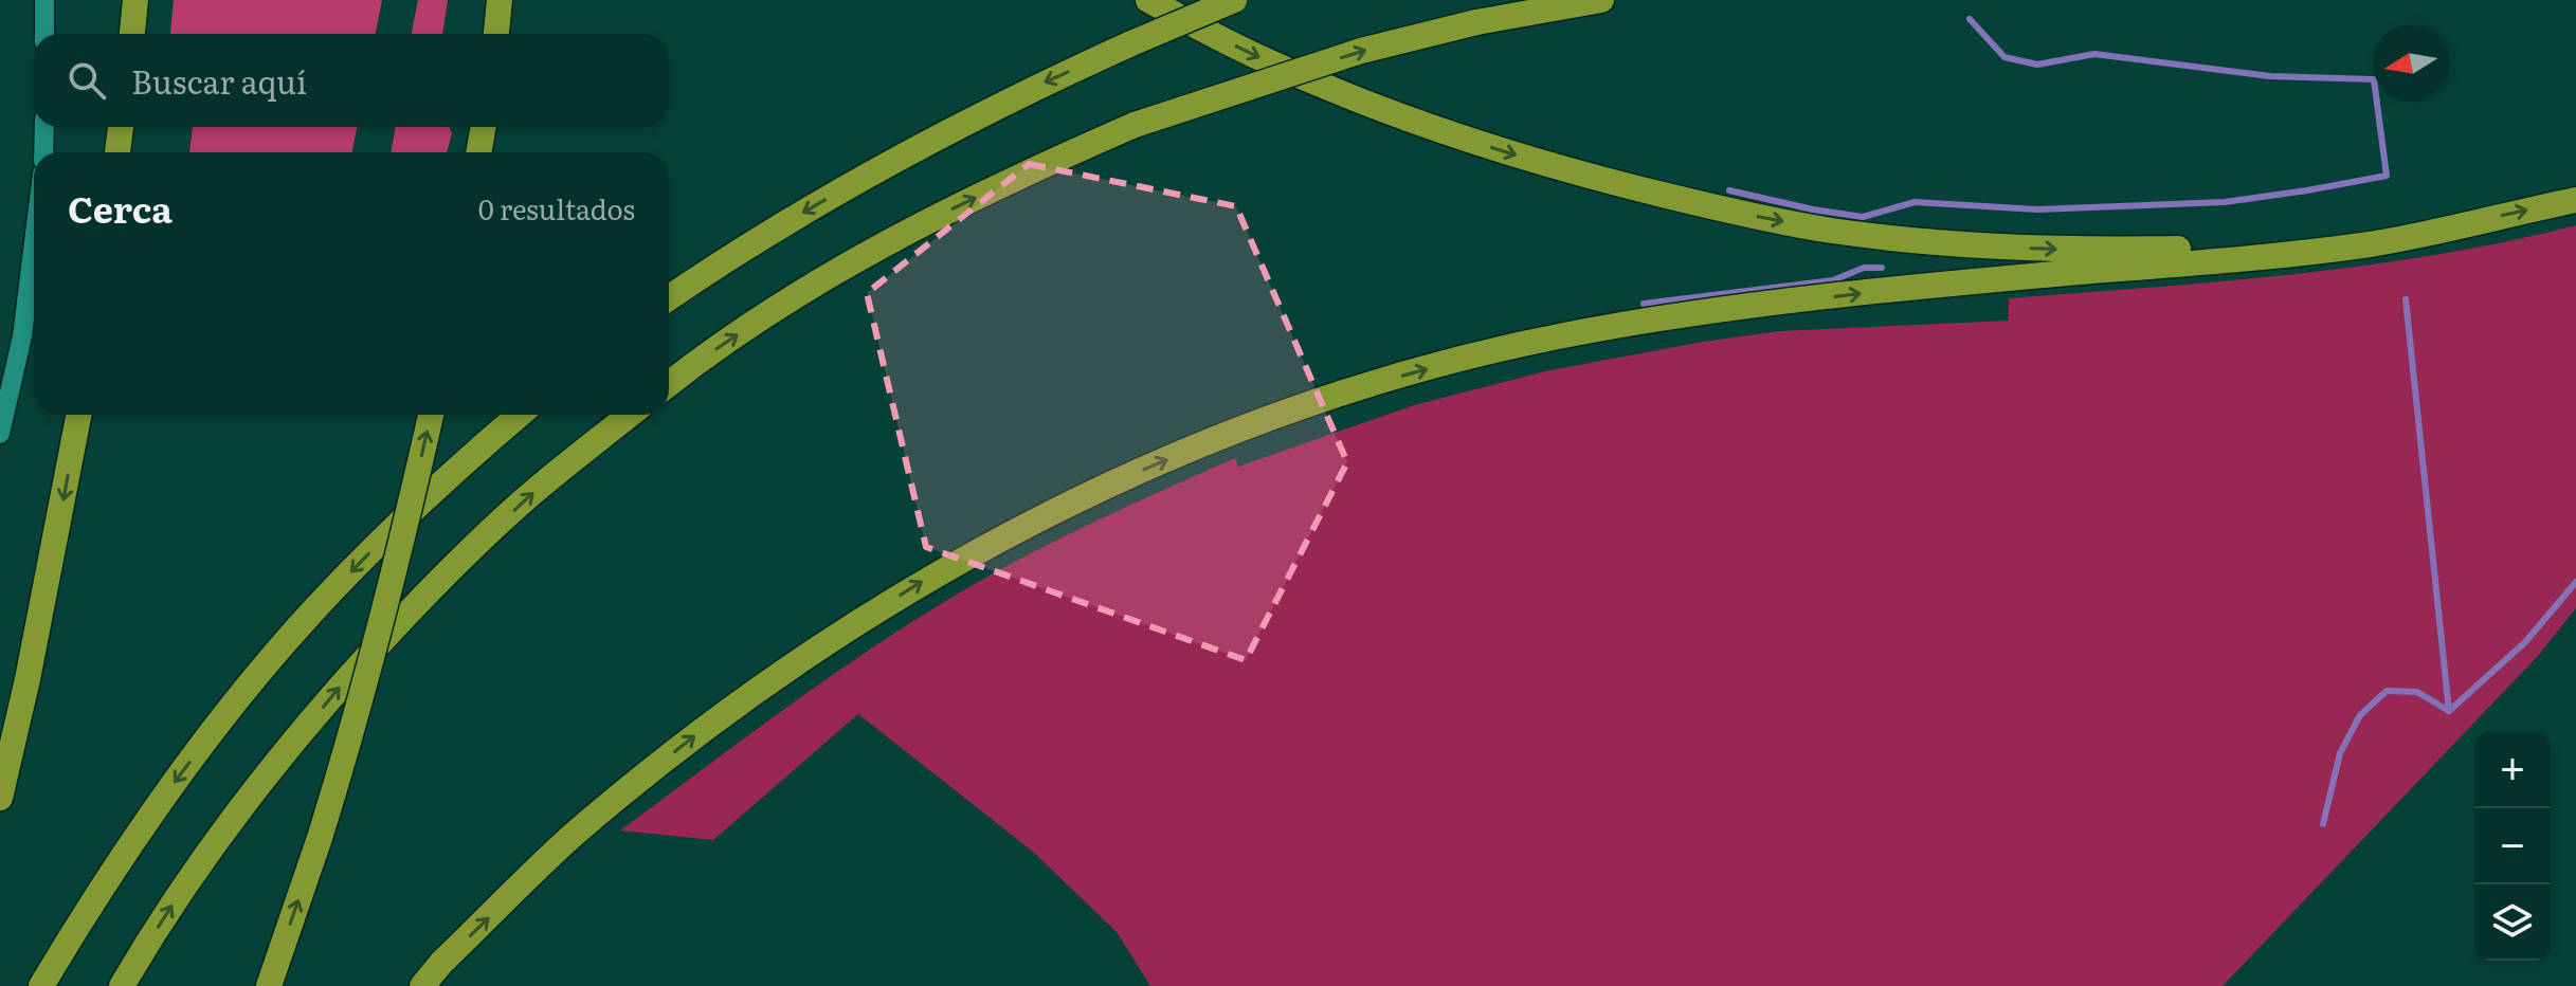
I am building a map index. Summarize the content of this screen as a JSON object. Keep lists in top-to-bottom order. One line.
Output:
{"north":"left","page":{"search":"Buscar aquí","heading":["Cerca","0 resultados"],"map_buttons":["+","−"]}}
